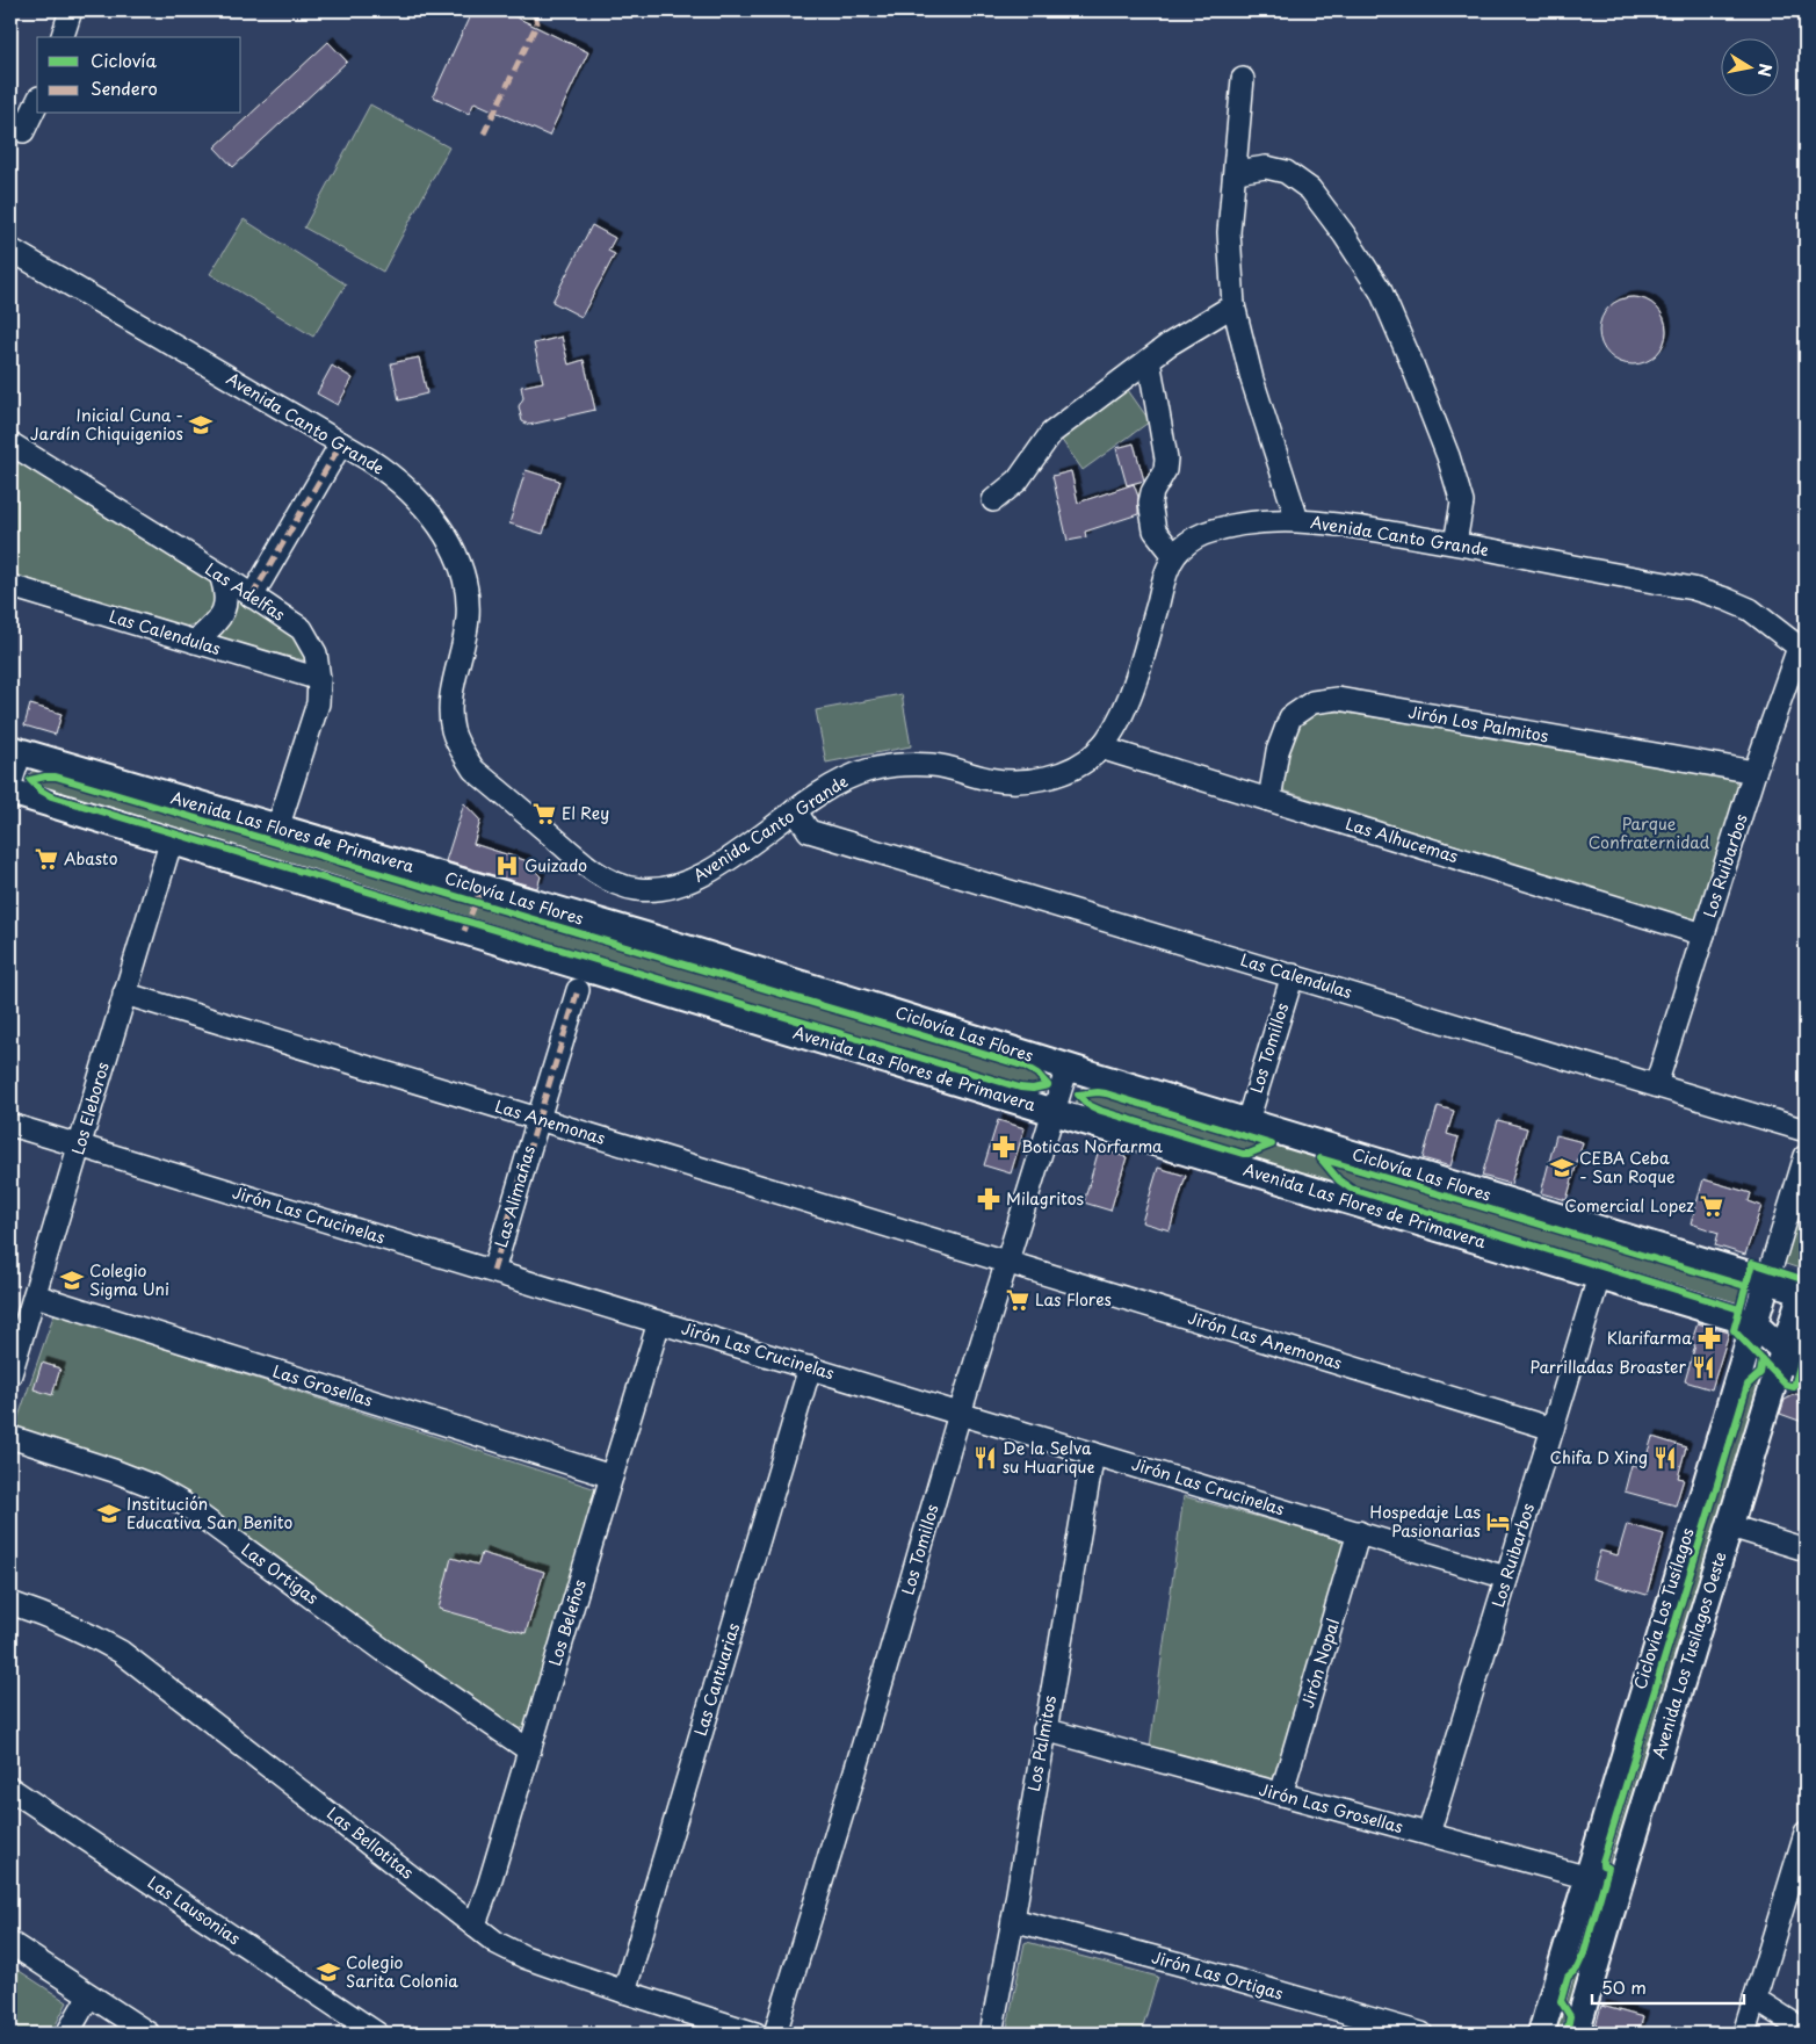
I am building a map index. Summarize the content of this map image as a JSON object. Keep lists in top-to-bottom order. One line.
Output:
{"streets":{"main road":["Avenida Las Flores de Primavera","Avenida Los Tusilagos Oeste"],"street":["Avenida Canto Grande","Las Adelfas","Las Calendulas","Jirón Los Palmitos","Las Alhucemas","Los Ruibarbos","Los Tomillos","Los Eleboros","Las Anemonas","Las Alimañas","Jirón Las Crucinelas","Jirón Las Anemonas","Las Grosellas","Las Ortigas","Los Beleños","Jirón Nopal","Las Cantuarias","Los Palmitos","Jirón Las Grosellas","Las Bellotitas","Las Lausonias","Jirón Las Ortigas"],"cycle path":["Ciclovía Las Flores","Ciclovía Los Tusílagos"]},"crossings":[["Avenida Canto Grande","Las Calendulas"],["Avenida Canto Grande","Las Alhucemas"],["Avenida Canto Grande","Los Ruibarbos"],["Las Adelfas","Las Calendulas"],["Las Adelfas","Avenida Las Flores de Primavera"],["Las Calendulas","Los Ruibarbos"],["Las Calendulas","Los Tomillos"],["Jirón Los Palmitos","Las Alhucemas"],["Jirón Los Palmitos","Los Ruibarbos"],["Avenida Las Flores de Primavera","Los Ruibarbos"],["Avenida Las Flores de Primavera","Los Tomillos"],["Avenida Las Flores de Primavera","Los Eleboros"],["Avenida Las Flores de Primavera","Avenida Los Tusilagos Oeste"],["Las Alhucemas","Los Ruibarbos"],["Los Ruibarbos","Jirón Las Crucinelas"],["Los Ruibarbos","Jirón Las Anemonas"],["Los Ruibarbos","Jirón Las Grosellas"],["Los Tomillos","Jirón Las Crucinelas"],["Los Tomillos","Jirón Las Anemonas"],["Los Eleboros","Las Anemonas"],["Los Eleboros","Jirón Las Crucinelas"],["Los Eleboros","Las Grosellas"],["Las Anemonas","Las Alimañas"],["Las Anemonas","Jirón Las Anemonas"],["Las Alimañas","Jirón Las Crucinelas"],["Jirón Las Crucinelas","Los Beleños"],["Jirón Las Crucinelas","Jirón Nopal"],["Jirón Las Crucinelas","Las Cantuarias"],["Jirón Las Crucinelas","Los Palmitos"],["Las Grosellas","Los Beleños"],["Las Ortigas","Los Beleños"],["Los Beleños","Las Bellotitas"],["Avenida Los Tusilagos Oeste","Jirón Las Grosellas"],["Jirón Nopal","Jirón Las Grosellas"],["Las Cantuarias","Las Bellotitas"],["Los Palmitos","Jirón Las Grosellas"],["Los Palmitos","Jirón Las Ortigas"]],"parks":["Parque Confraternidad"],"places":{"school or university":["Inicial Cuna - Jardín Chiquigenios","CEBA Ceba - San Roque","Colegio Sigma Uni","Institución Educativa San Benito","Colegio Sarita Colonia"],"supermarket":["El Rey","Abasto","Comercial Lopez","Las Flores"],"hospital":["Guizado"],"pharmacy":["Boticas Norfarma","Milagritos","Klarifarma"],"restaurant":["Parrilladas Broaster","De la Selva su Huarique","Chifa D Xing"],"hotel":["Hospedaje Las Pasionarias"]},"legend":["Ciclovía","Sendero"],"scale_bar":"50 m","north":"right"}
